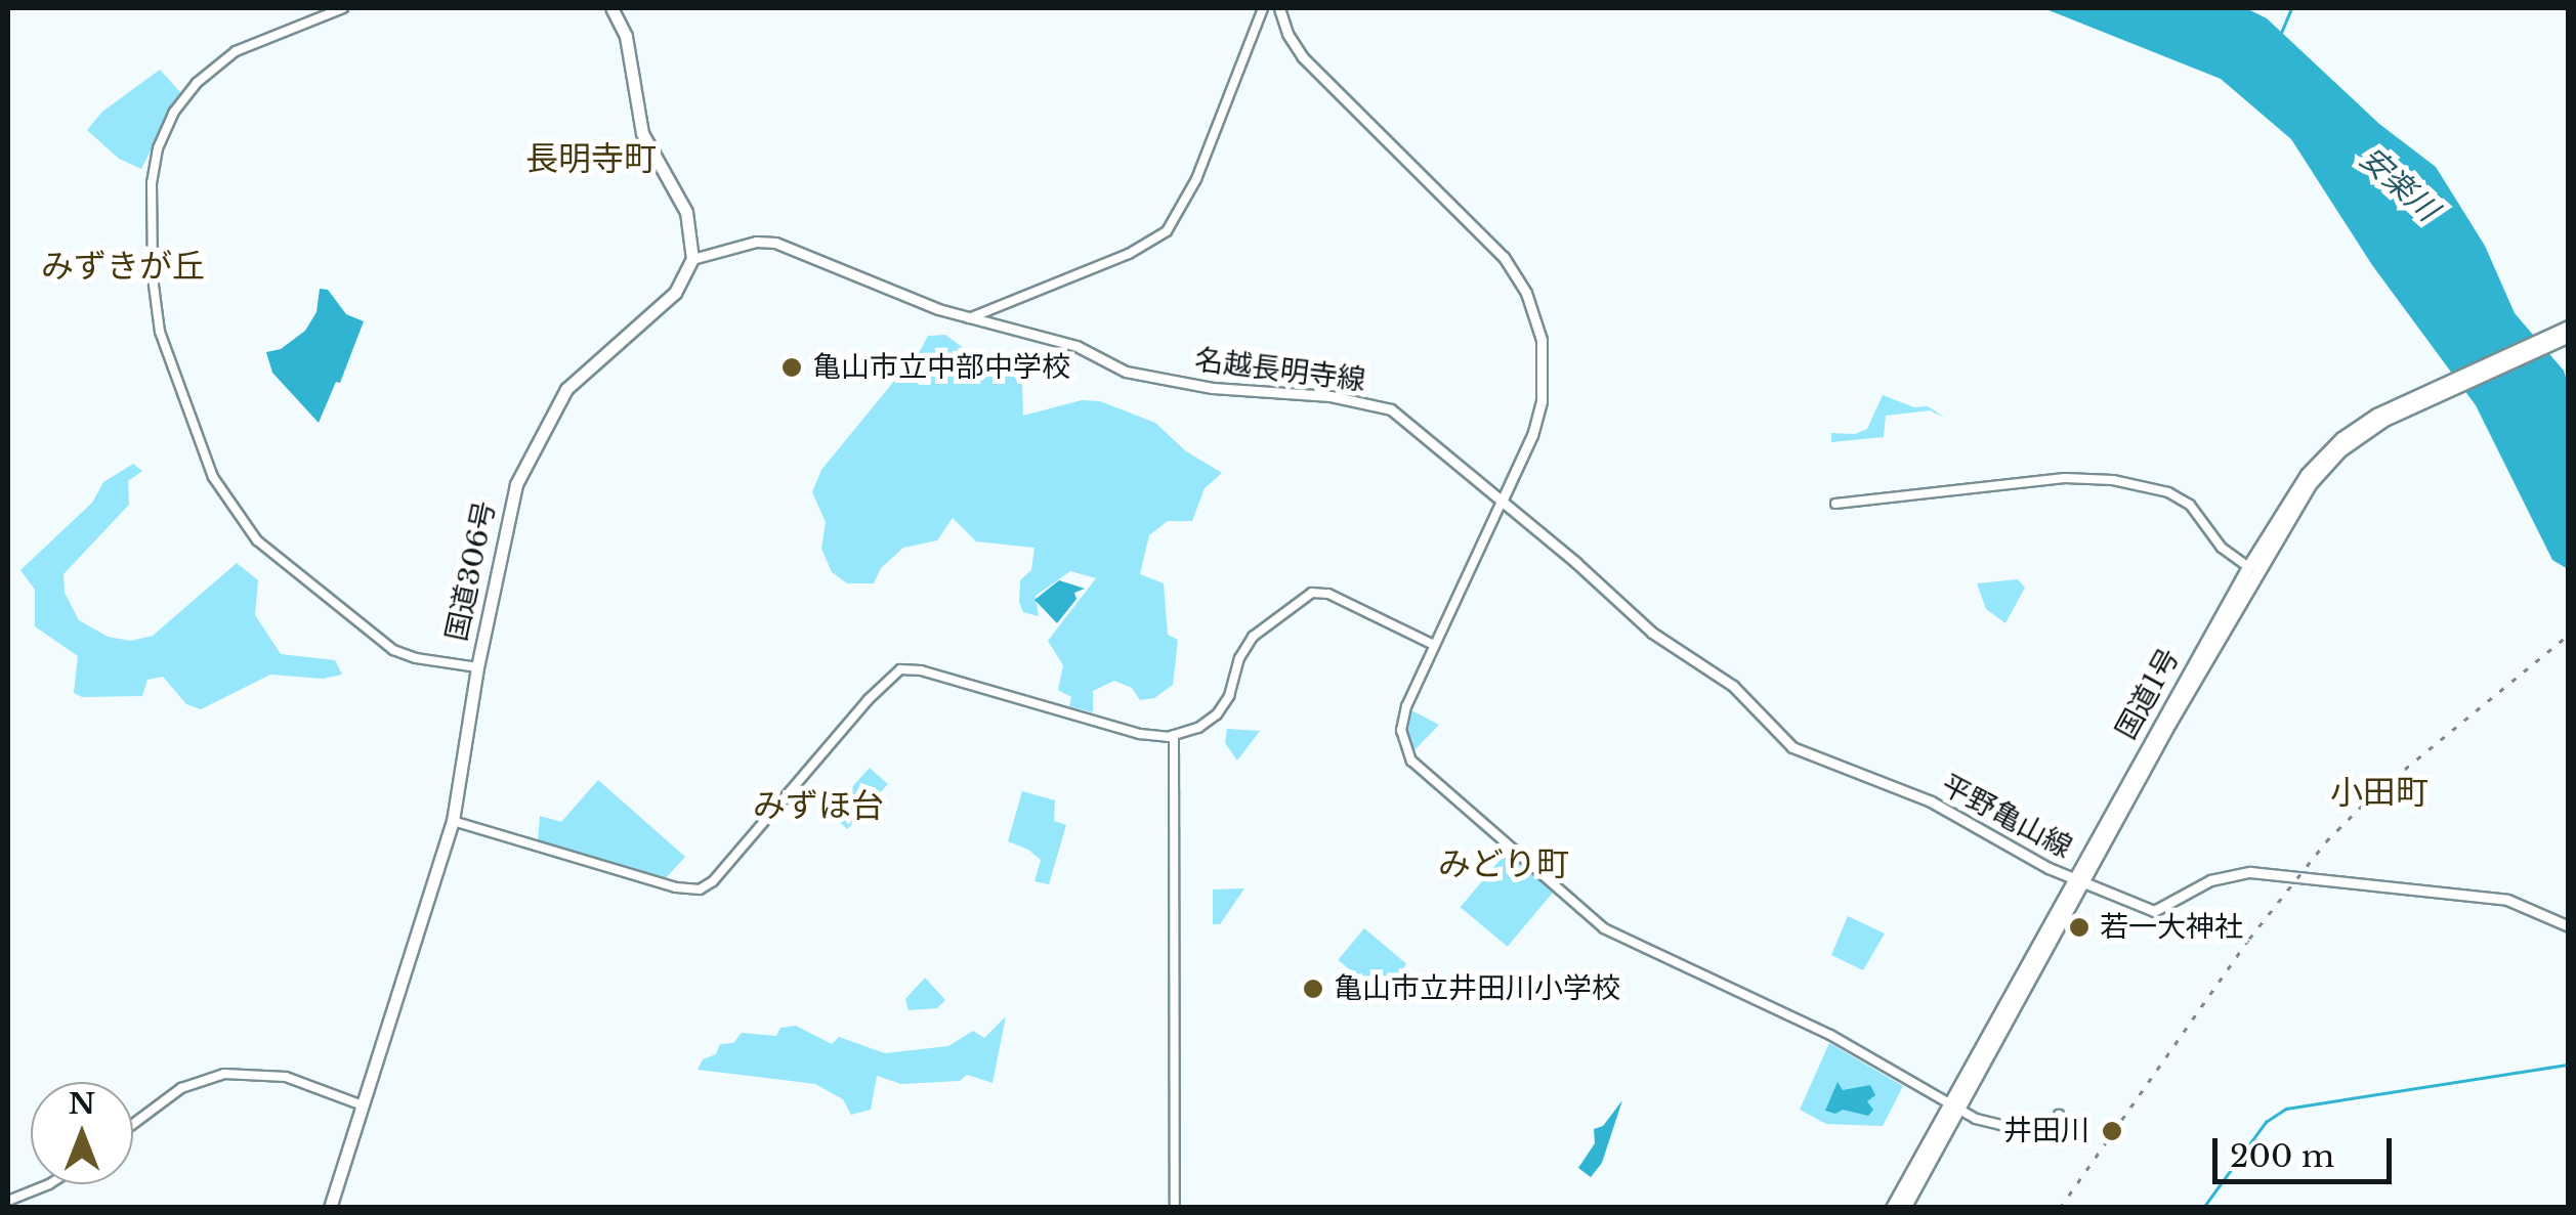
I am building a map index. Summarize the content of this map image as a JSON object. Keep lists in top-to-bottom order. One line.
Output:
{"streets":{"highway":["国道306号","国道1号"],"main road":["名越長明寺線","平野亀山線"]},"crossings":[["名越長明寺線","国道306号"],["名越長明寺線","平野亀山線"],["国道1号","平野亀山線"]],"districts":["長明寺町","みずきが丘","小田町","みずほ台","みどり町"],"water":["安楽川"],"places":["亀山市立中部中学校","若一大神社","亀山市立井田川小学校","井田川"],"scale_bar":"200 m","north":"top"}
